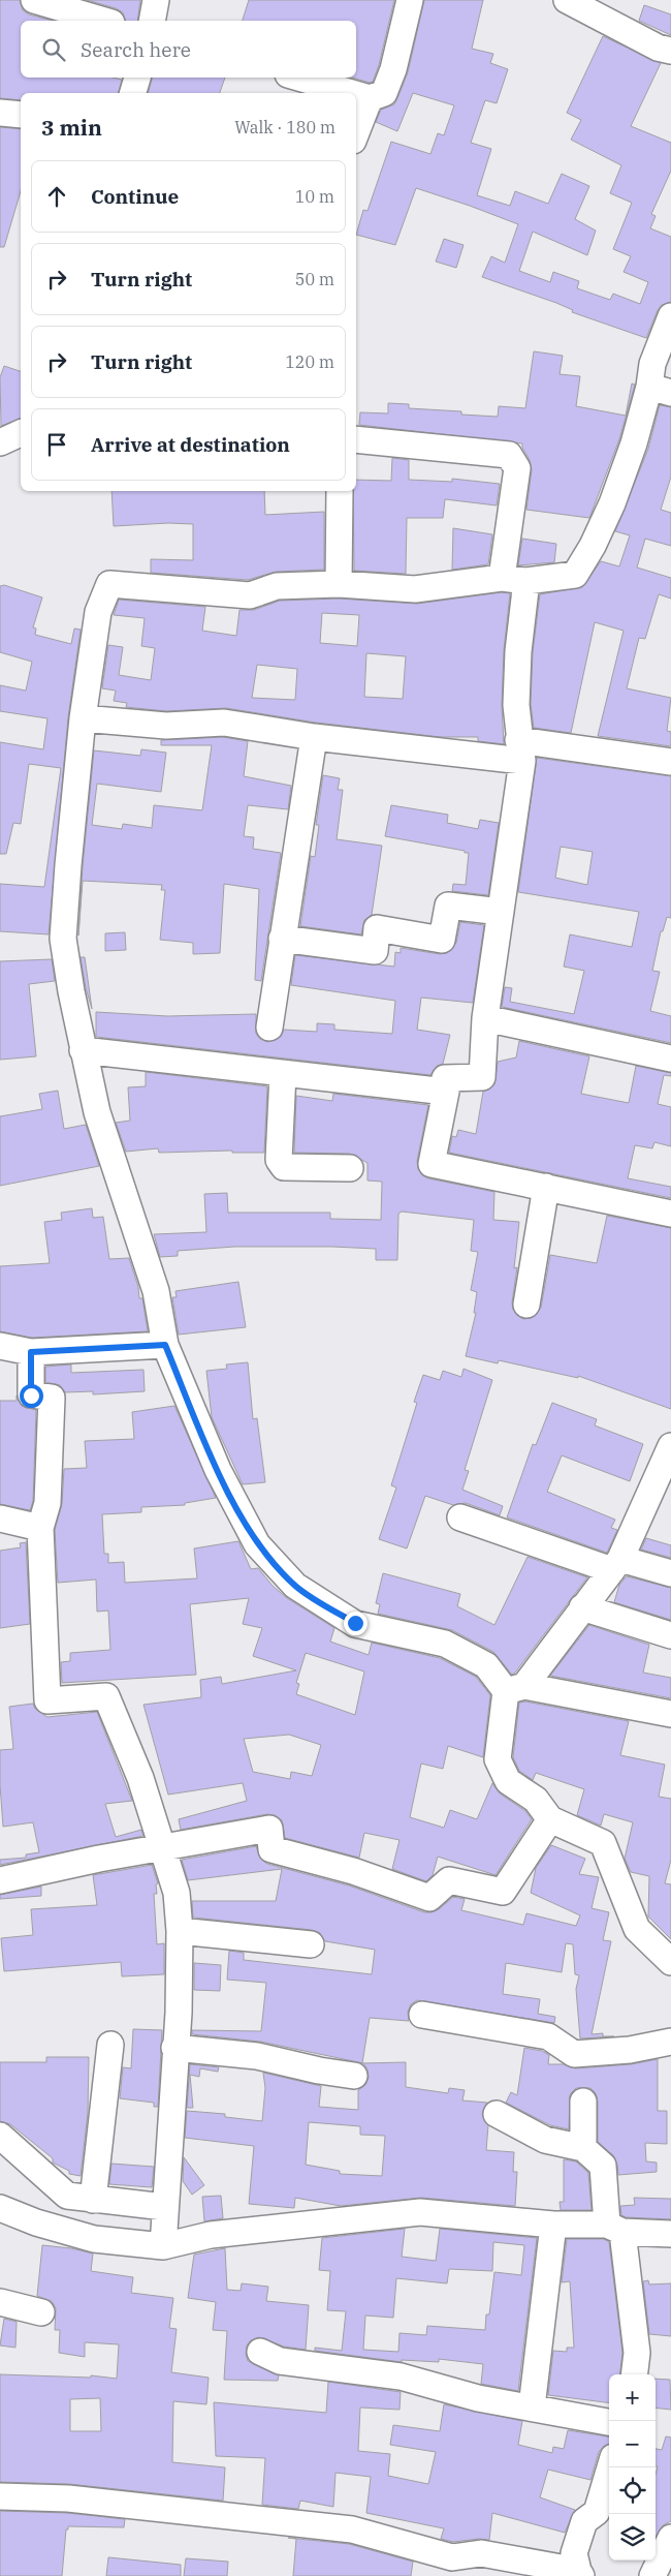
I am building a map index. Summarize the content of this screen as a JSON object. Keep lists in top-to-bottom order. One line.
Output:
{"page":{"search":"Search here","heading":["3 min","Walk · 180 m"],"list":[["Continue","10 m"],["Turn right","50 m"],["Turn right","120 m"],"Arrive at destination"],"map_buttons":["+","−"]}}
